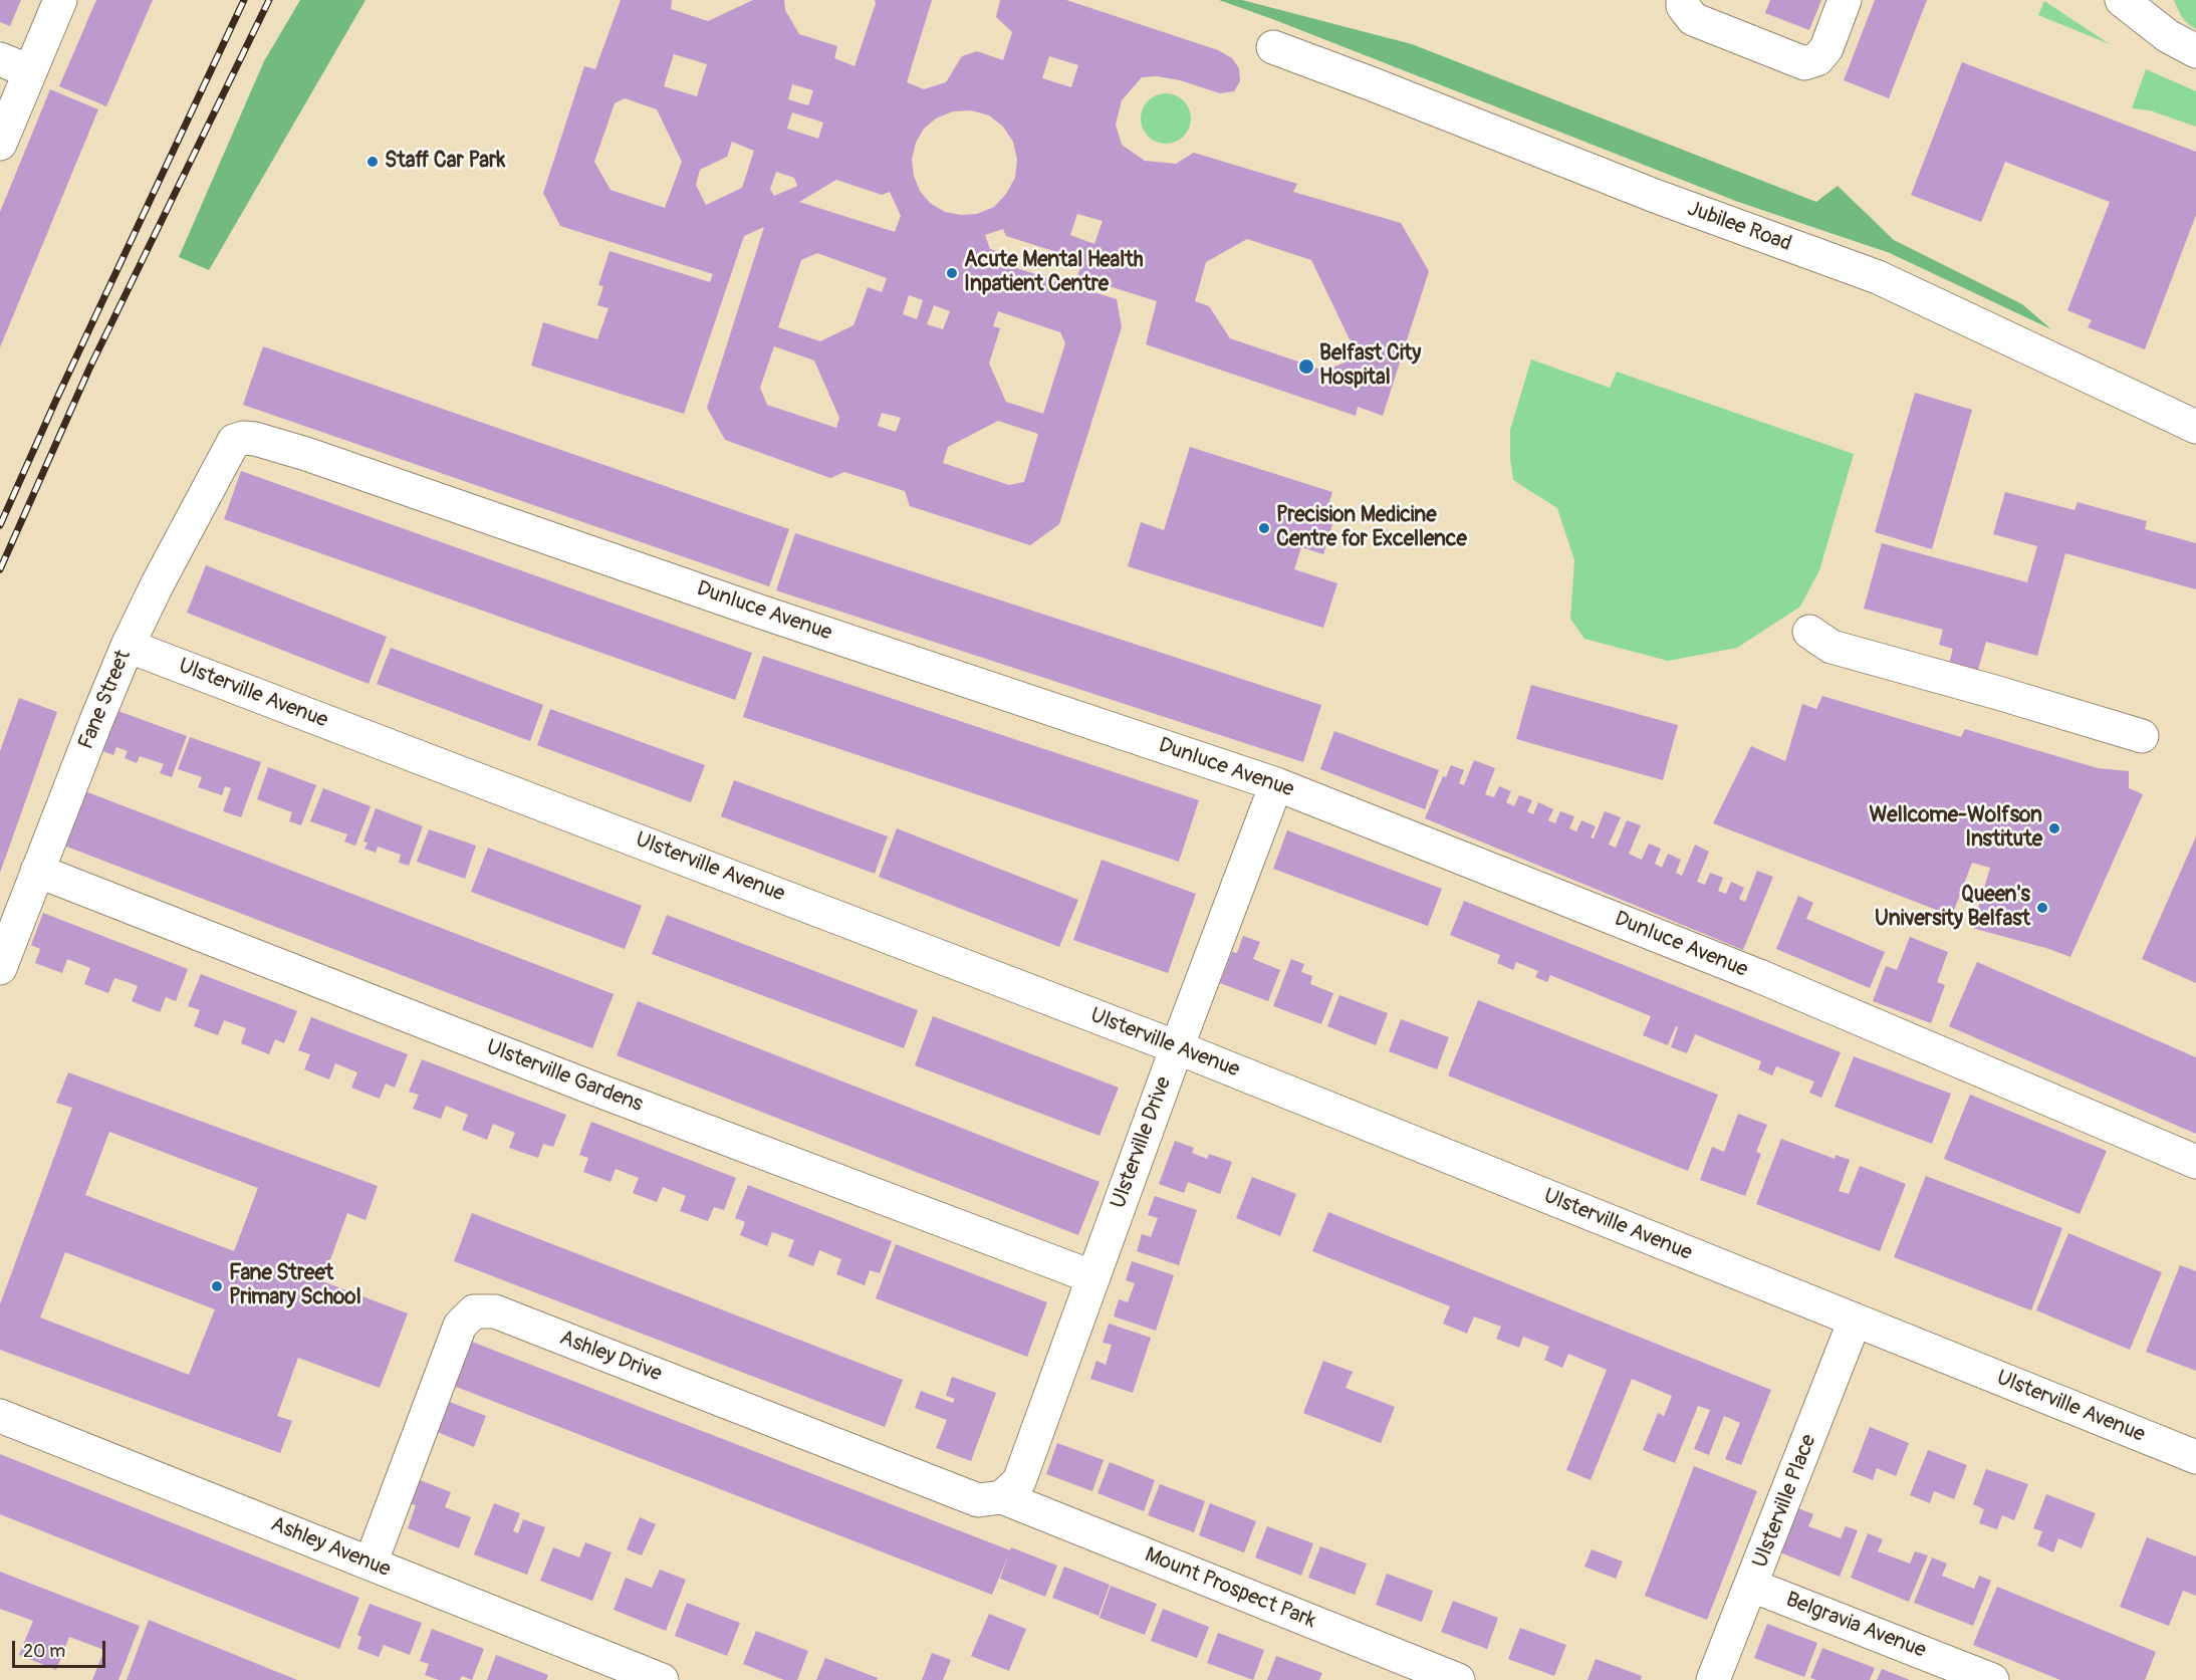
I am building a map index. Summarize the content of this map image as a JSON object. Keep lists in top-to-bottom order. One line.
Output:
{"streets":{"street":["Jubilee Road","Dunluce Avenue","Ulsterville Avenue","Fane Street","Ulsterville Gardens","Ulsterville Drive","Ashley Drive","Ulsterville Place","Ashley Avenue","Mount Prospect Park","Belgravia Avenue"]},"crossings":[["Dunluce Avenue","Fane Street"],["Dunluce Avenue","Ulsterville Drive"],["Ulsterville Avenue","Fane Street"],["Ulsterville Avenue","Ulsterville Drive"],["Ulsterville Avenue","Ulsterville Place"],["Fane Street","Ulsterville Gardens"],["Ulsterville Gardens","Ulsterville Drive"],["Ulsterville Drive","Ashley Drive"],["Ulsterville Drive","Mount Prospect Park"],["Ashley Drive","Ashley Avenue"],["Ashley Drive","Mount Prospect Park"],["Ulsterville Place","Belgravia Avenue"]],"places":["Staff Car Park","Acute Mental Health Inpatient Centre","Belfast City Hospital","Precision Medicine Centre for Excellence","Wellcome-Wolfson Institute","Queen's University Belfast","Fane Street Primary School"],"scale_bar":"20 m"}
